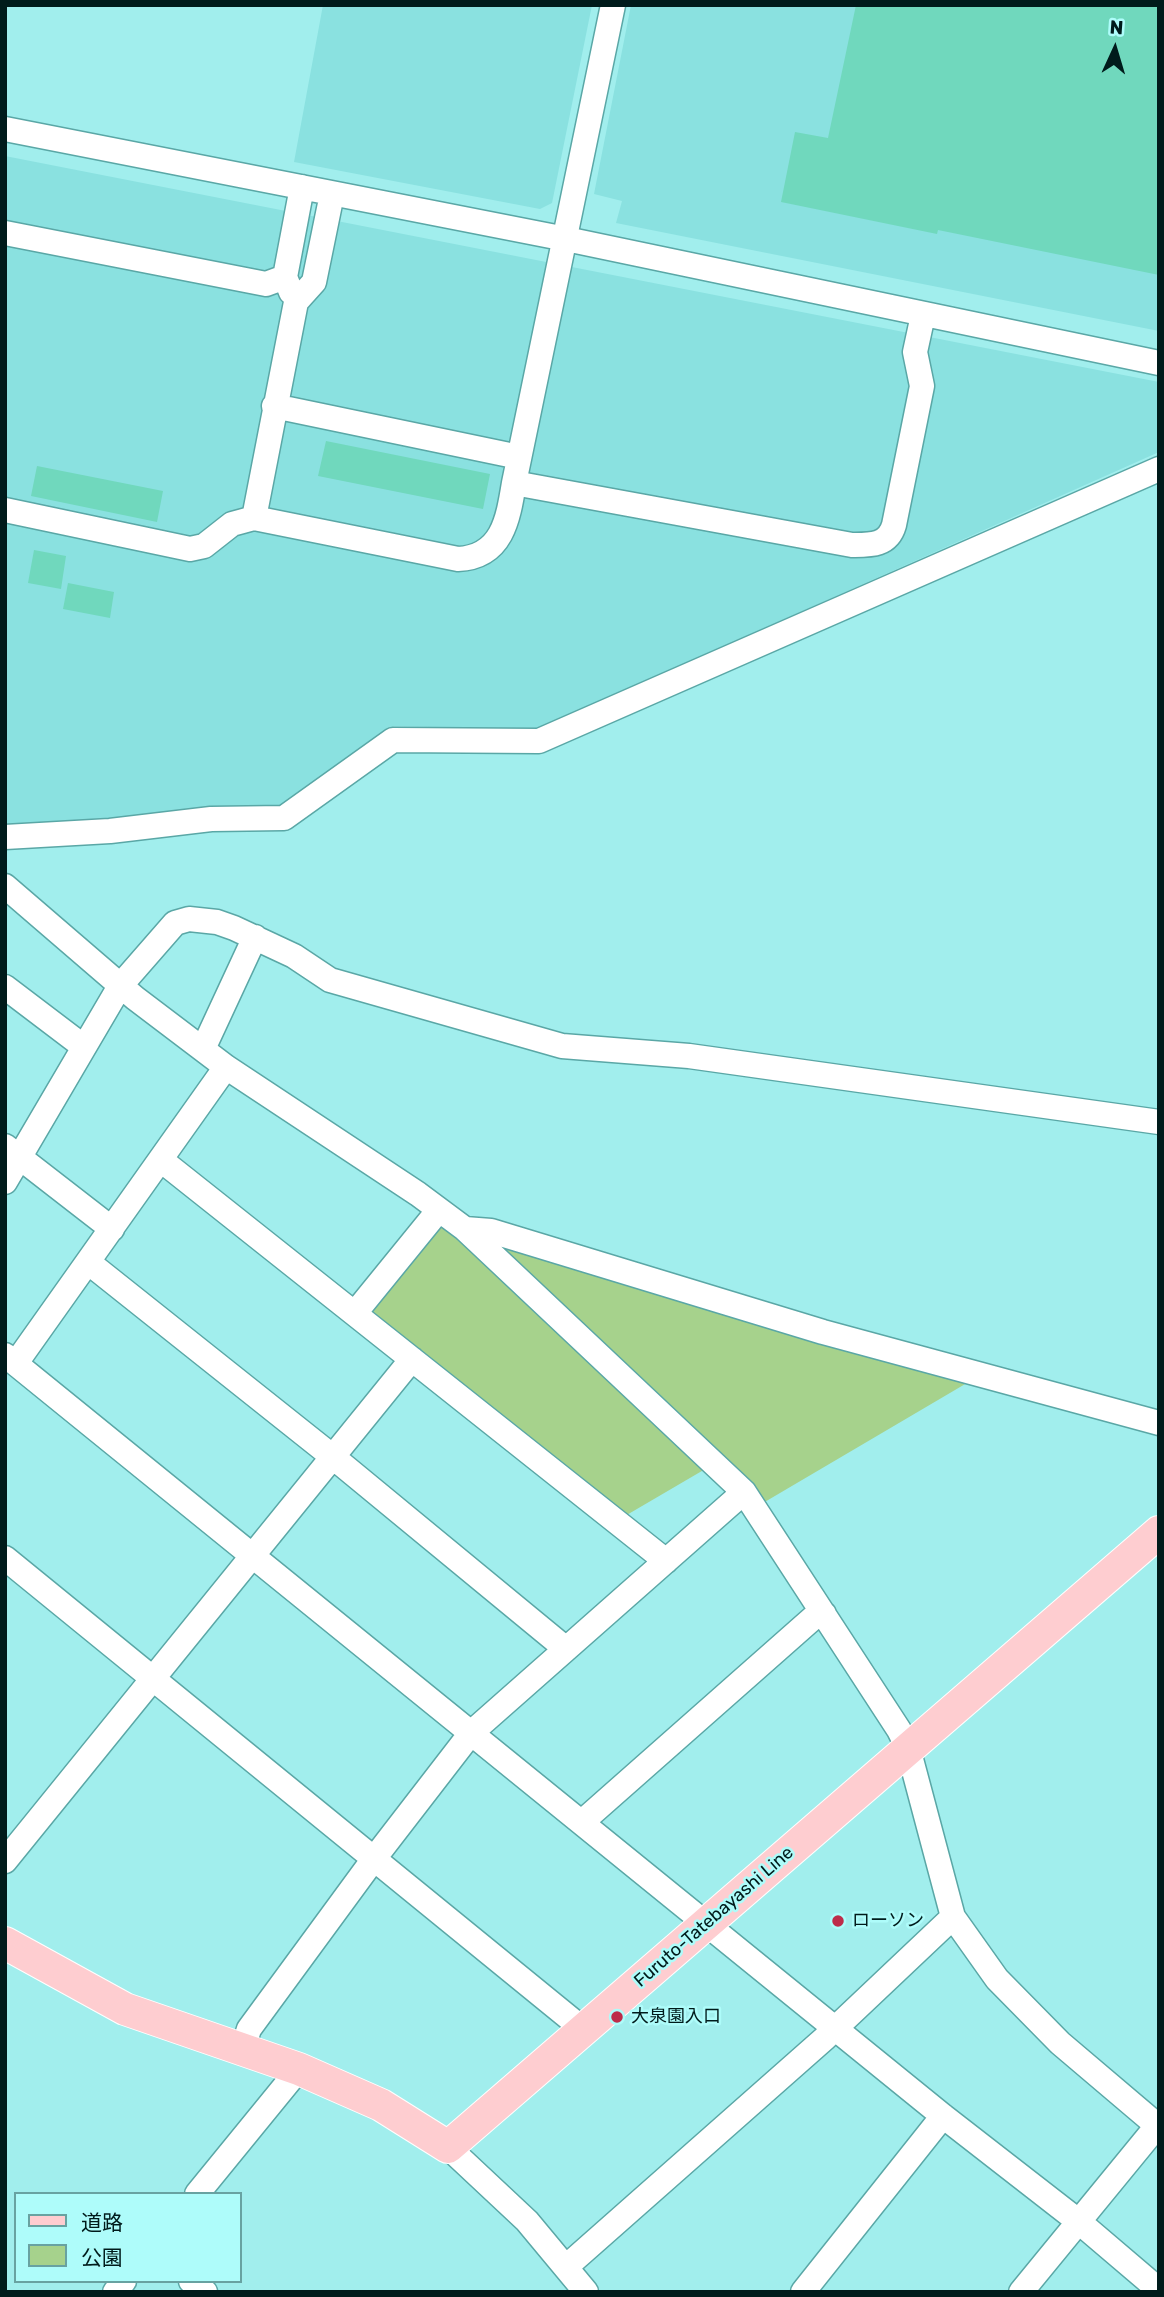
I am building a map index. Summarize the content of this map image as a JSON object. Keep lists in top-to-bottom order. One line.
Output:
{"streets":{"main road":["Furuto-Tatebayashi Line"]},"places":["ローソン","大泉園入口"],"legend":["道路","公園"],"north":"top"}
